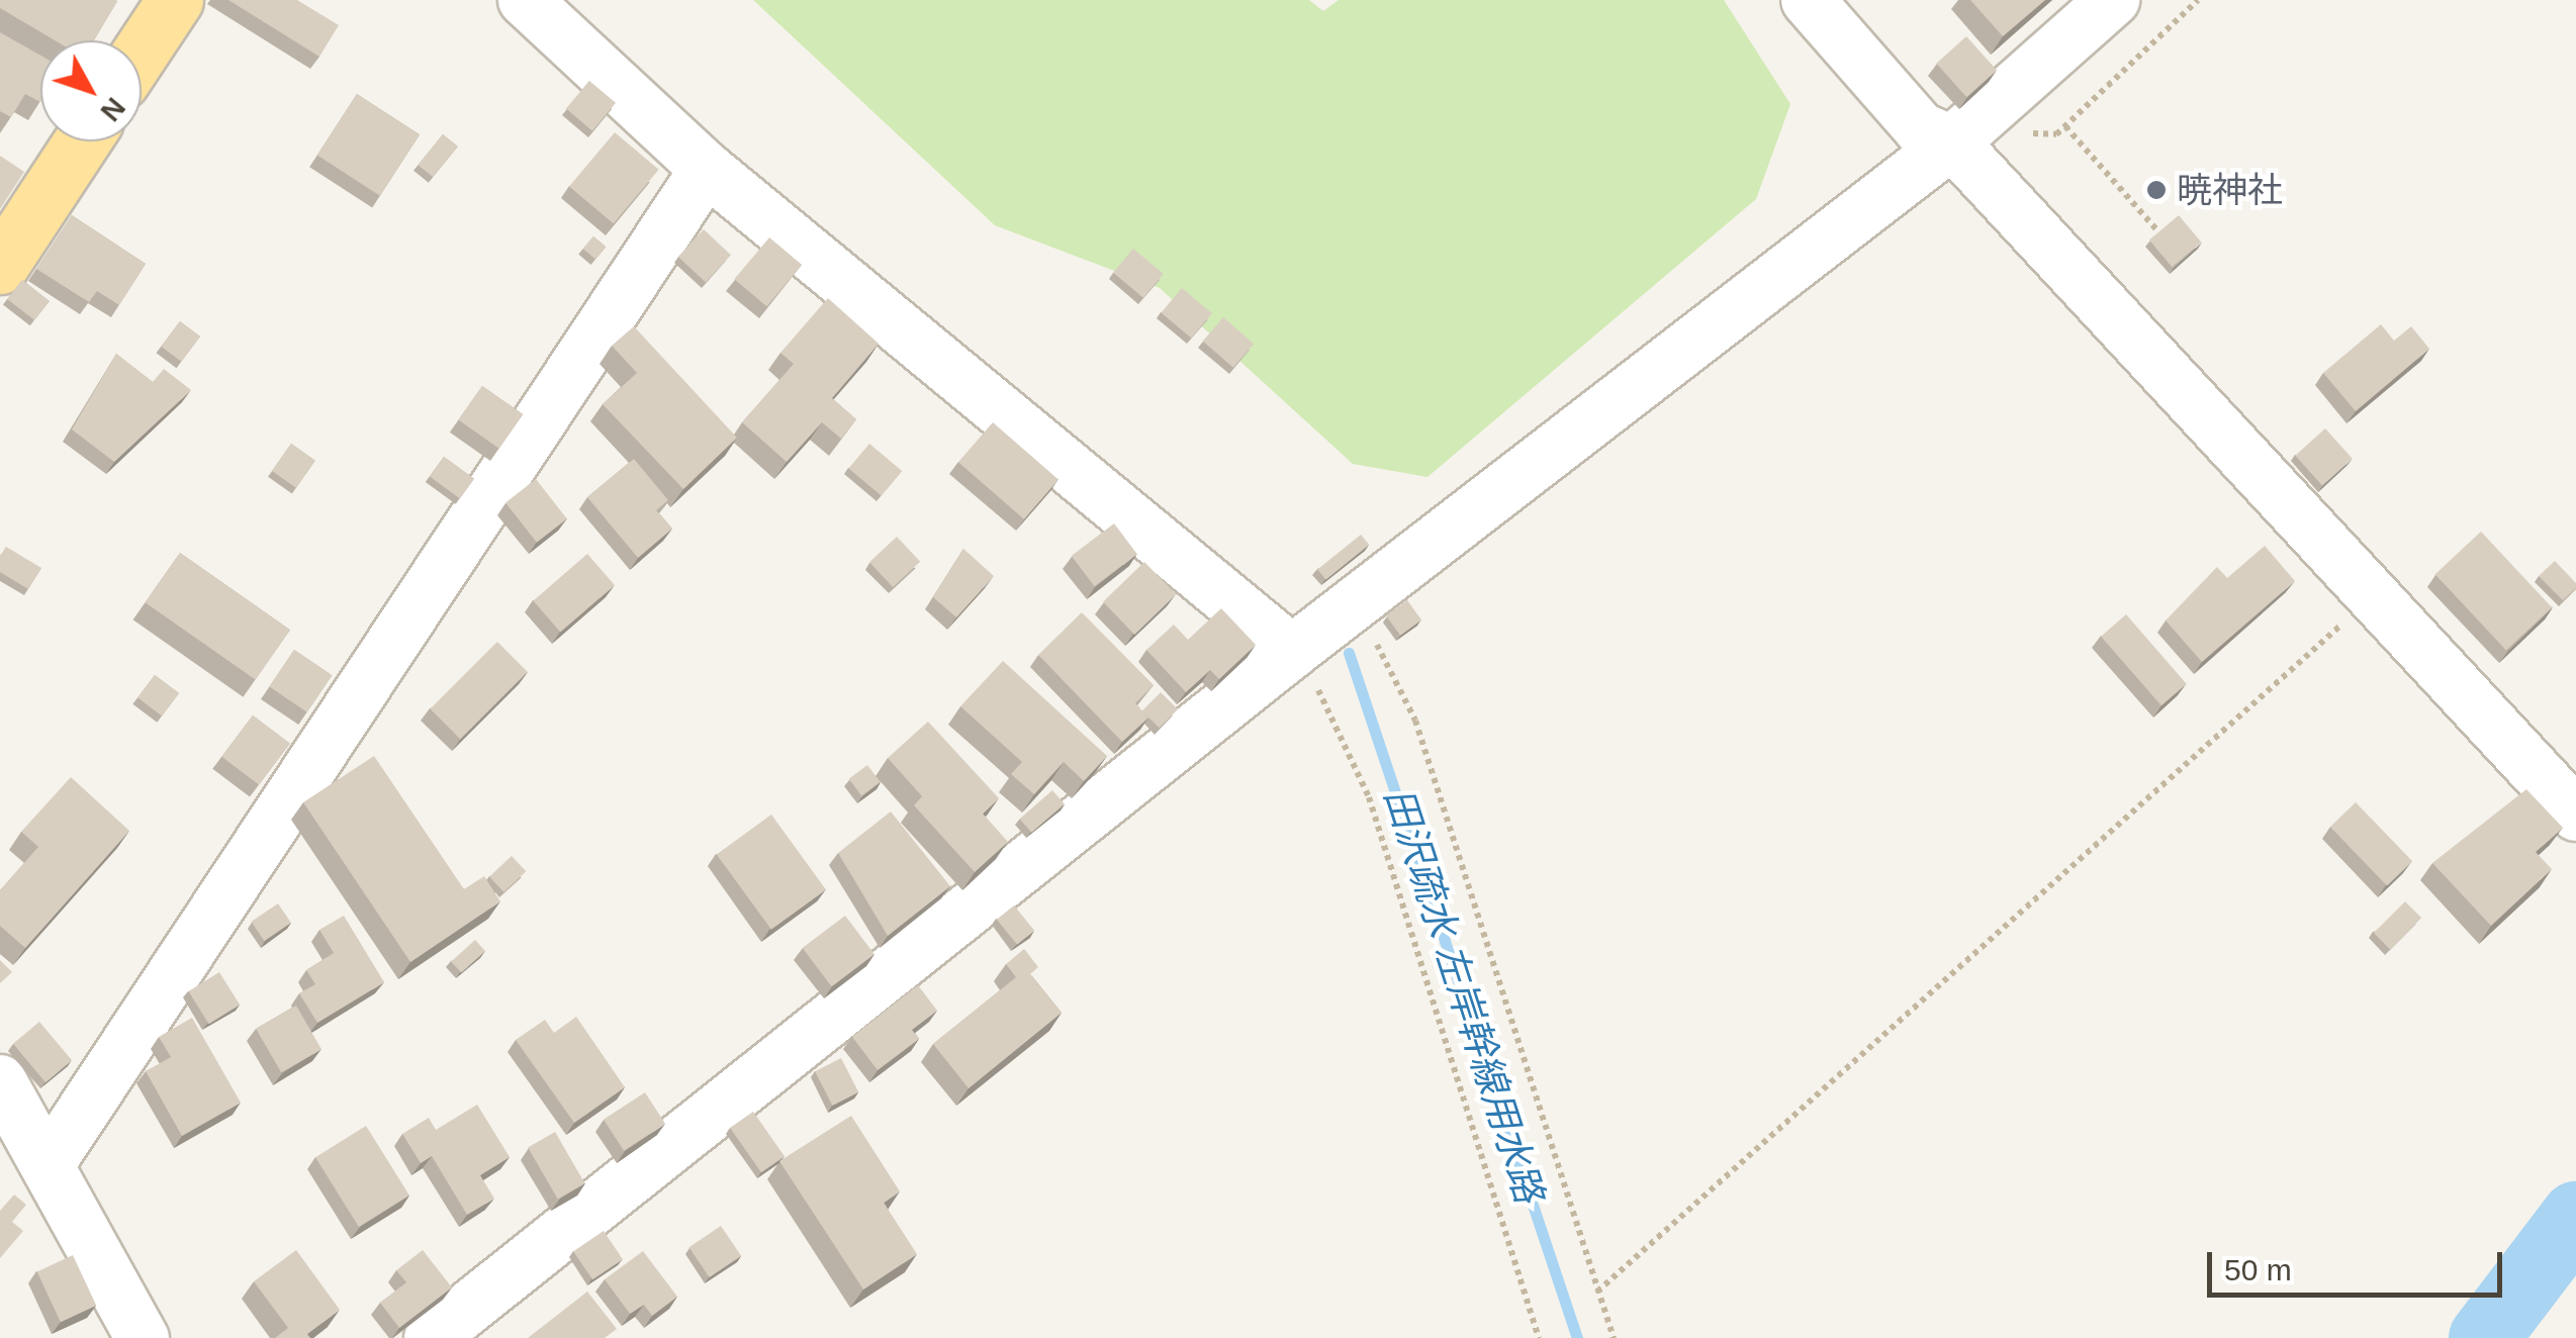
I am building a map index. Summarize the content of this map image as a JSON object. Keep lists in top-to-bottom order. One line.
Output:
{"water":["田沢疏水 左岸幹線用水路"],"places":["暁神社"],"scale_bar":"50 m","north":"bottom right"}
